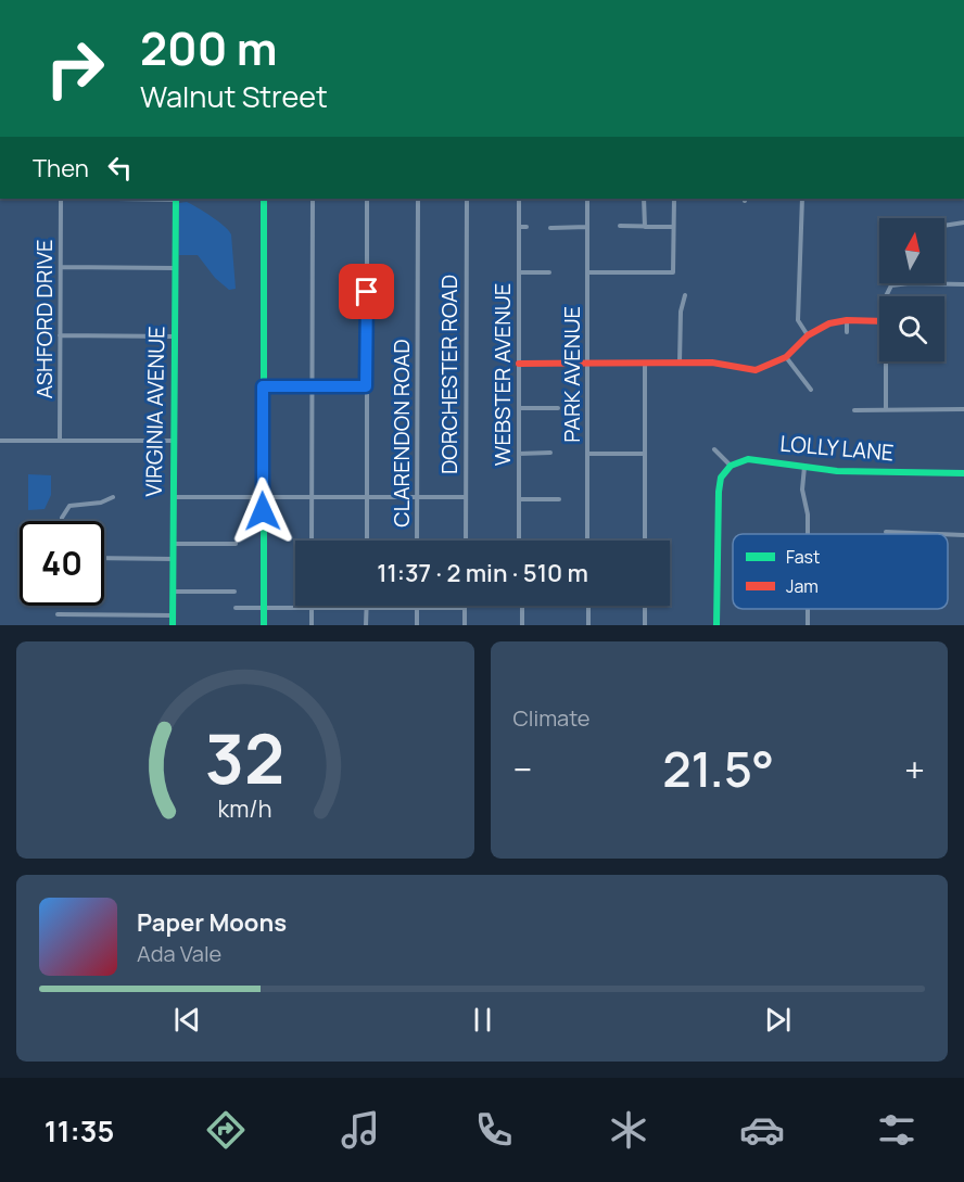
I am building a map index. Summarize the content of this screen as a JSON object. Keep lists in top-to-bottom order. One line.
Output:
{"streets":{"street":["ASHFORD DRIVE","DORCHESTER ROAD","WEBSTER AVENUE","PARK AVENUE","VIRGINIA AVENUE","CLARENDON ROAD","LOLLY LANE"]},"legend":["Fast","Jam"],"north":"top","page":{"turn":["200 m","Walnut Street"],"then":"Then","limit":"40","trip":"11:37 · 2 min · 510 m","tile":"Climate","heat":["−","21.5°","+"],"song":["Paper Moons","Ada Vale"],"tabs":"11:35","gauge":["32","km/h"]}}
